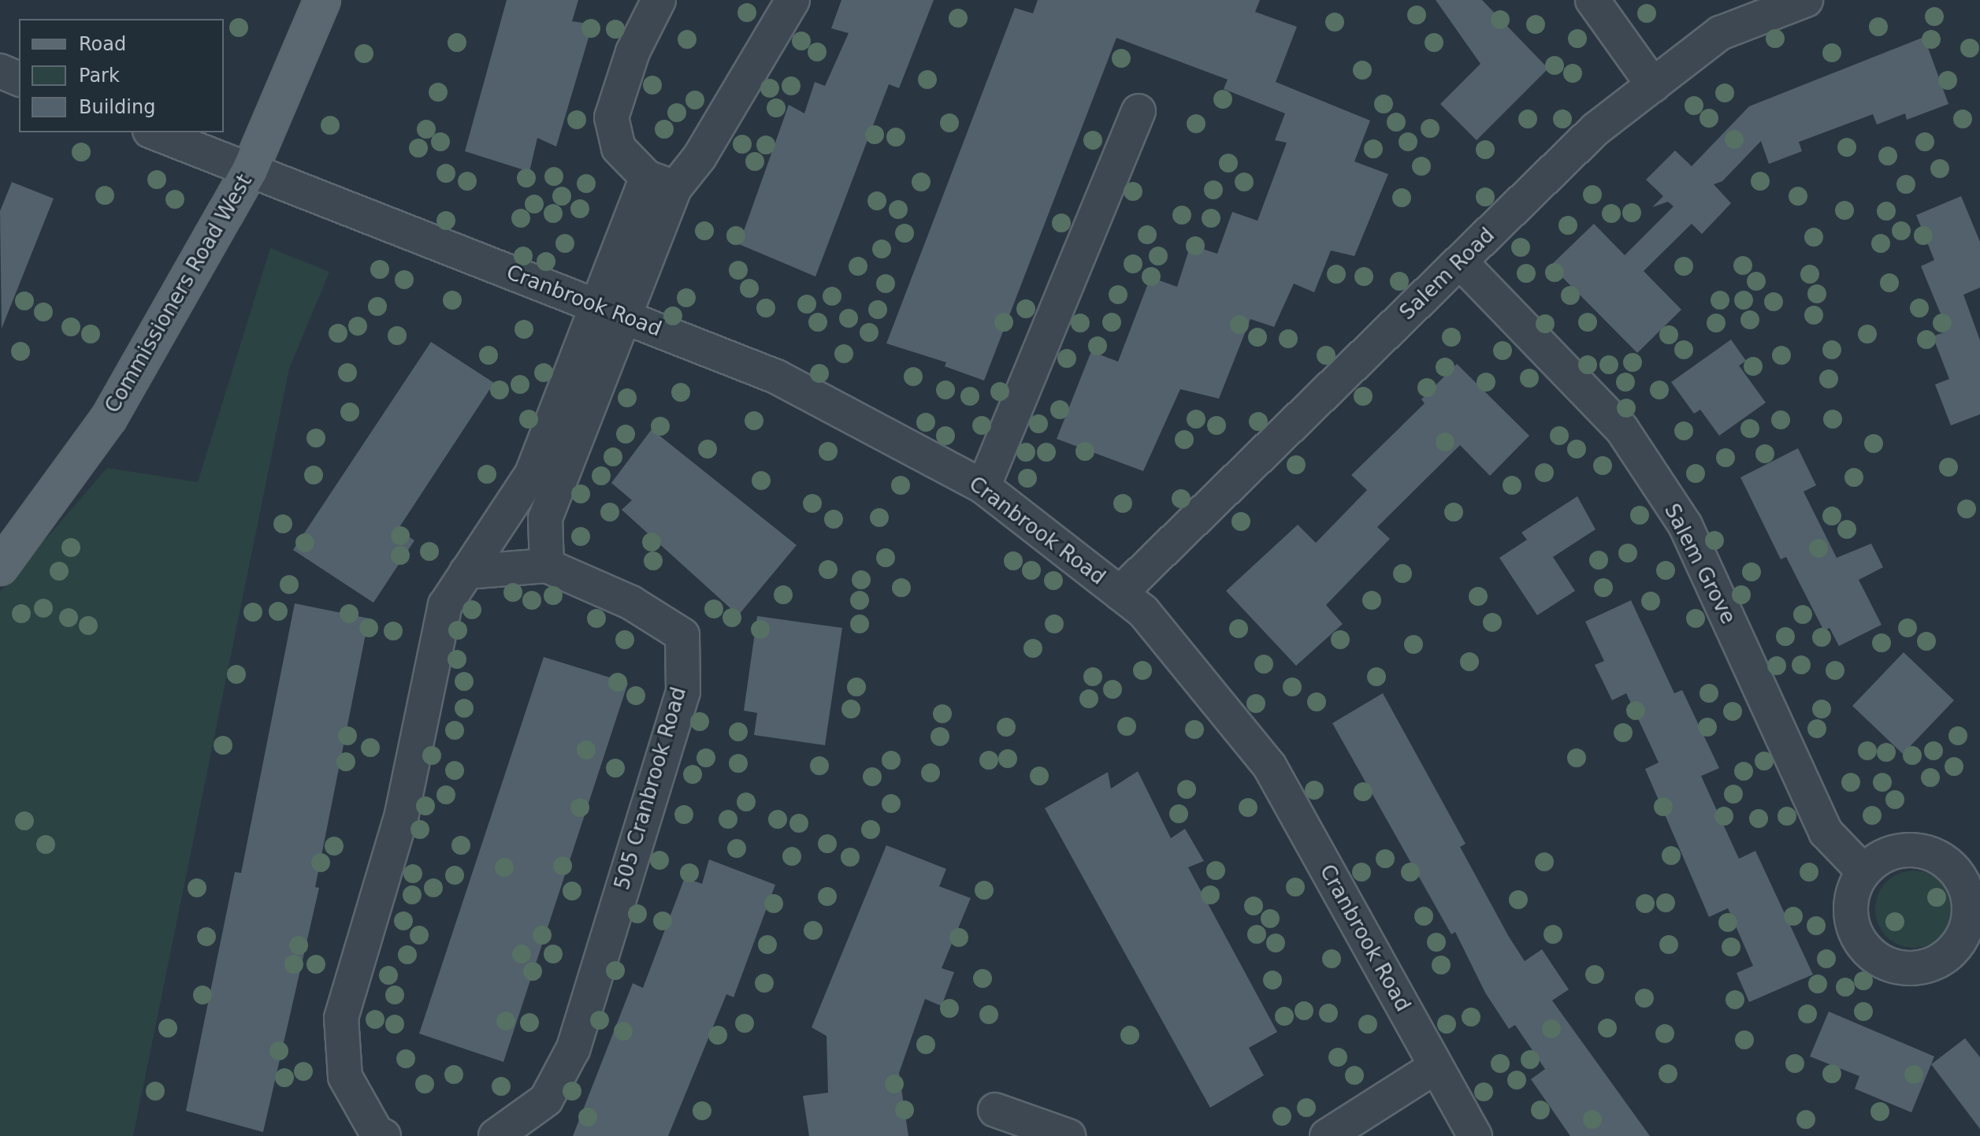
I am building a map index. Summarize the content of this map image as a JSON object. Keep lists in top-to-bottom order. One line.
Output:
{"streets":{"main road":["Commissioners Road West"],"street":["Salem Road","Cranbrook Road","Salem Grove","505 Cranbrook Road"]},"crossings":[["Salem Road","Cranbrook Road"],["Salem Road","Salem Grove"],["Commissioners Road West","Cranbrook Road"]],"legend":["Road","Park","Building"]}
